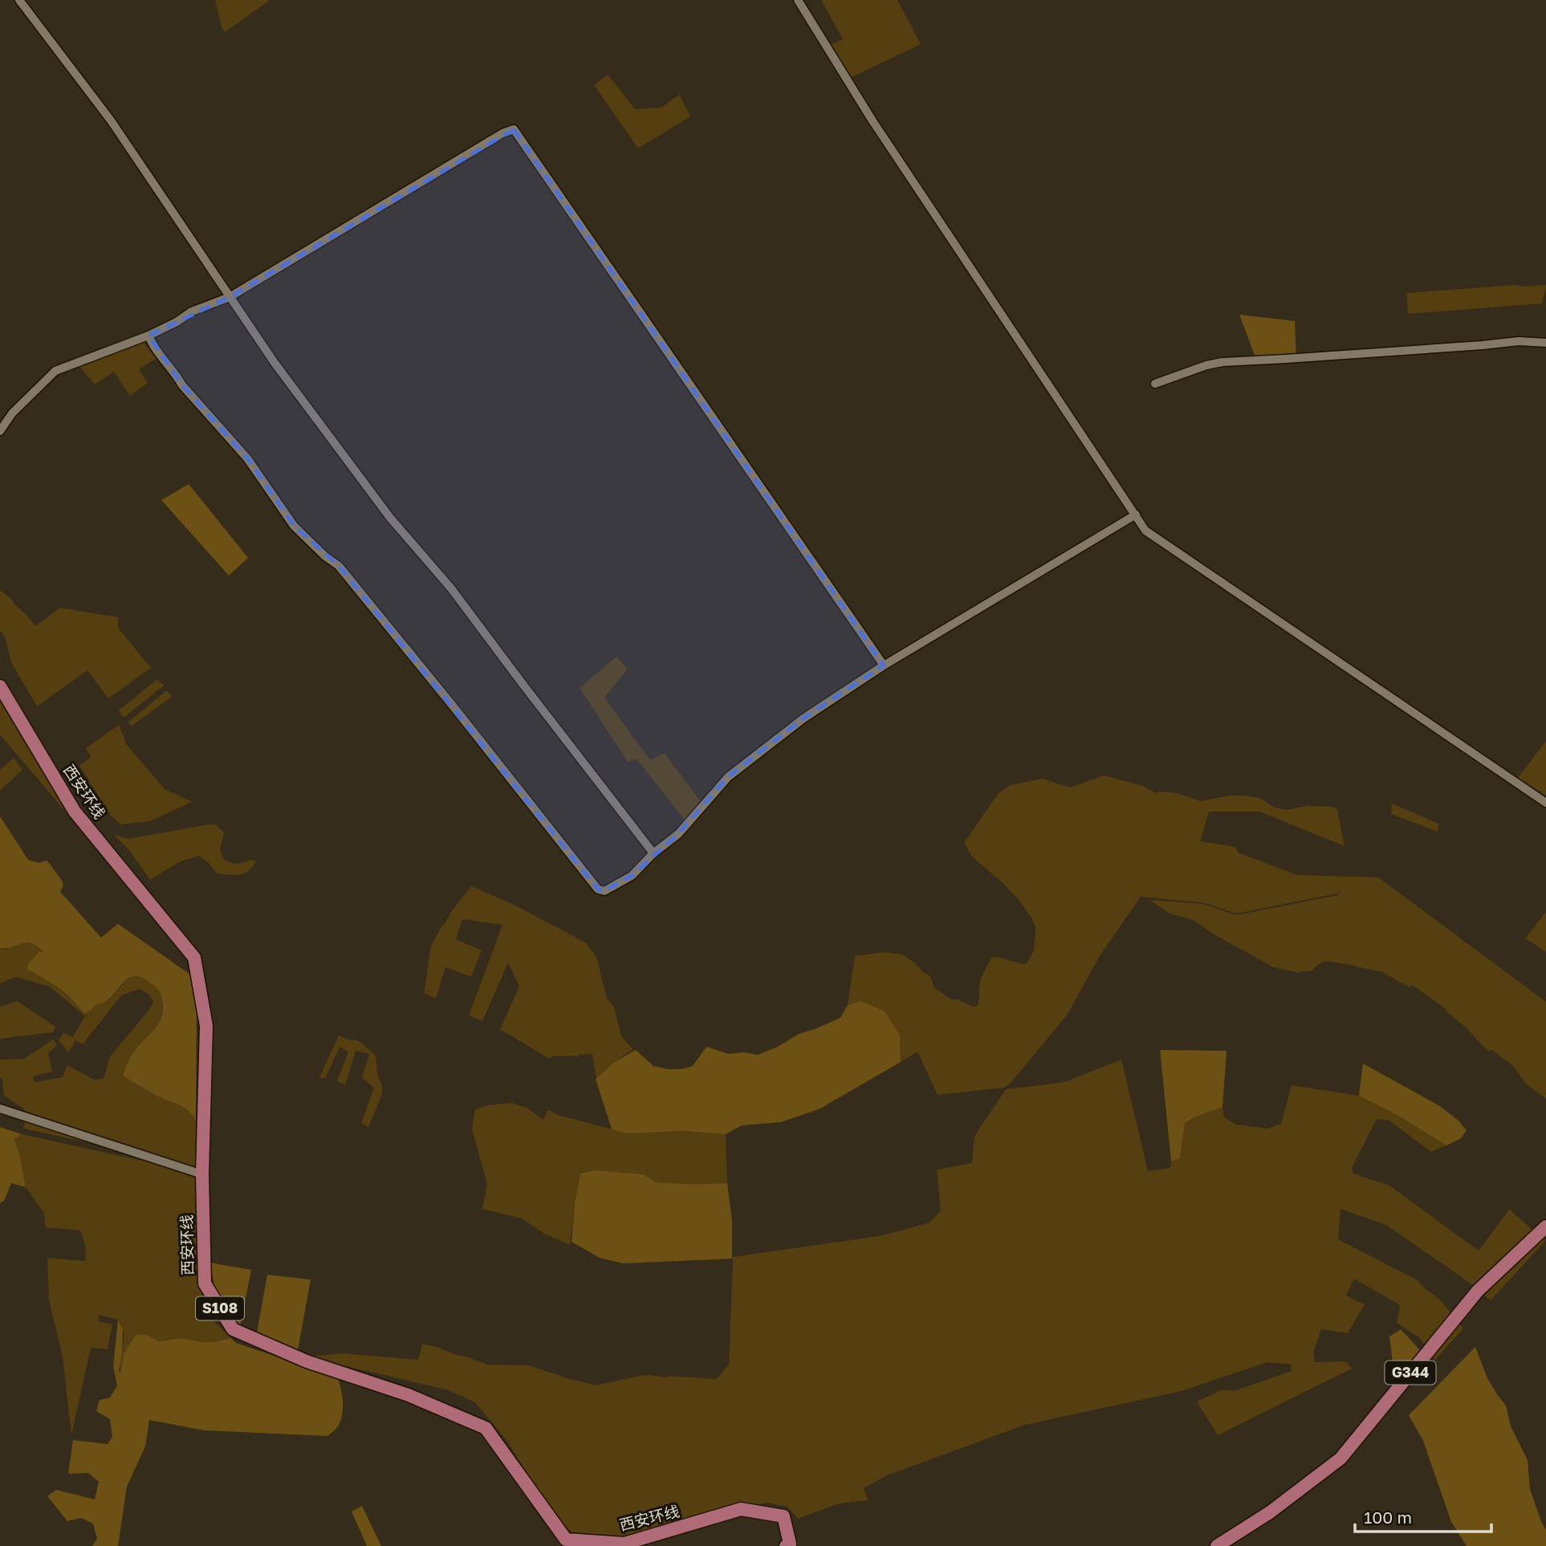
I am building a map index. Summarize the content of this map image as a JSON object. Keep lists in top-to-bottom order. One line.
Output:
{"streets":{"main road":["西安环线","S108","G344"]},"scale_bar":"100 m"}
